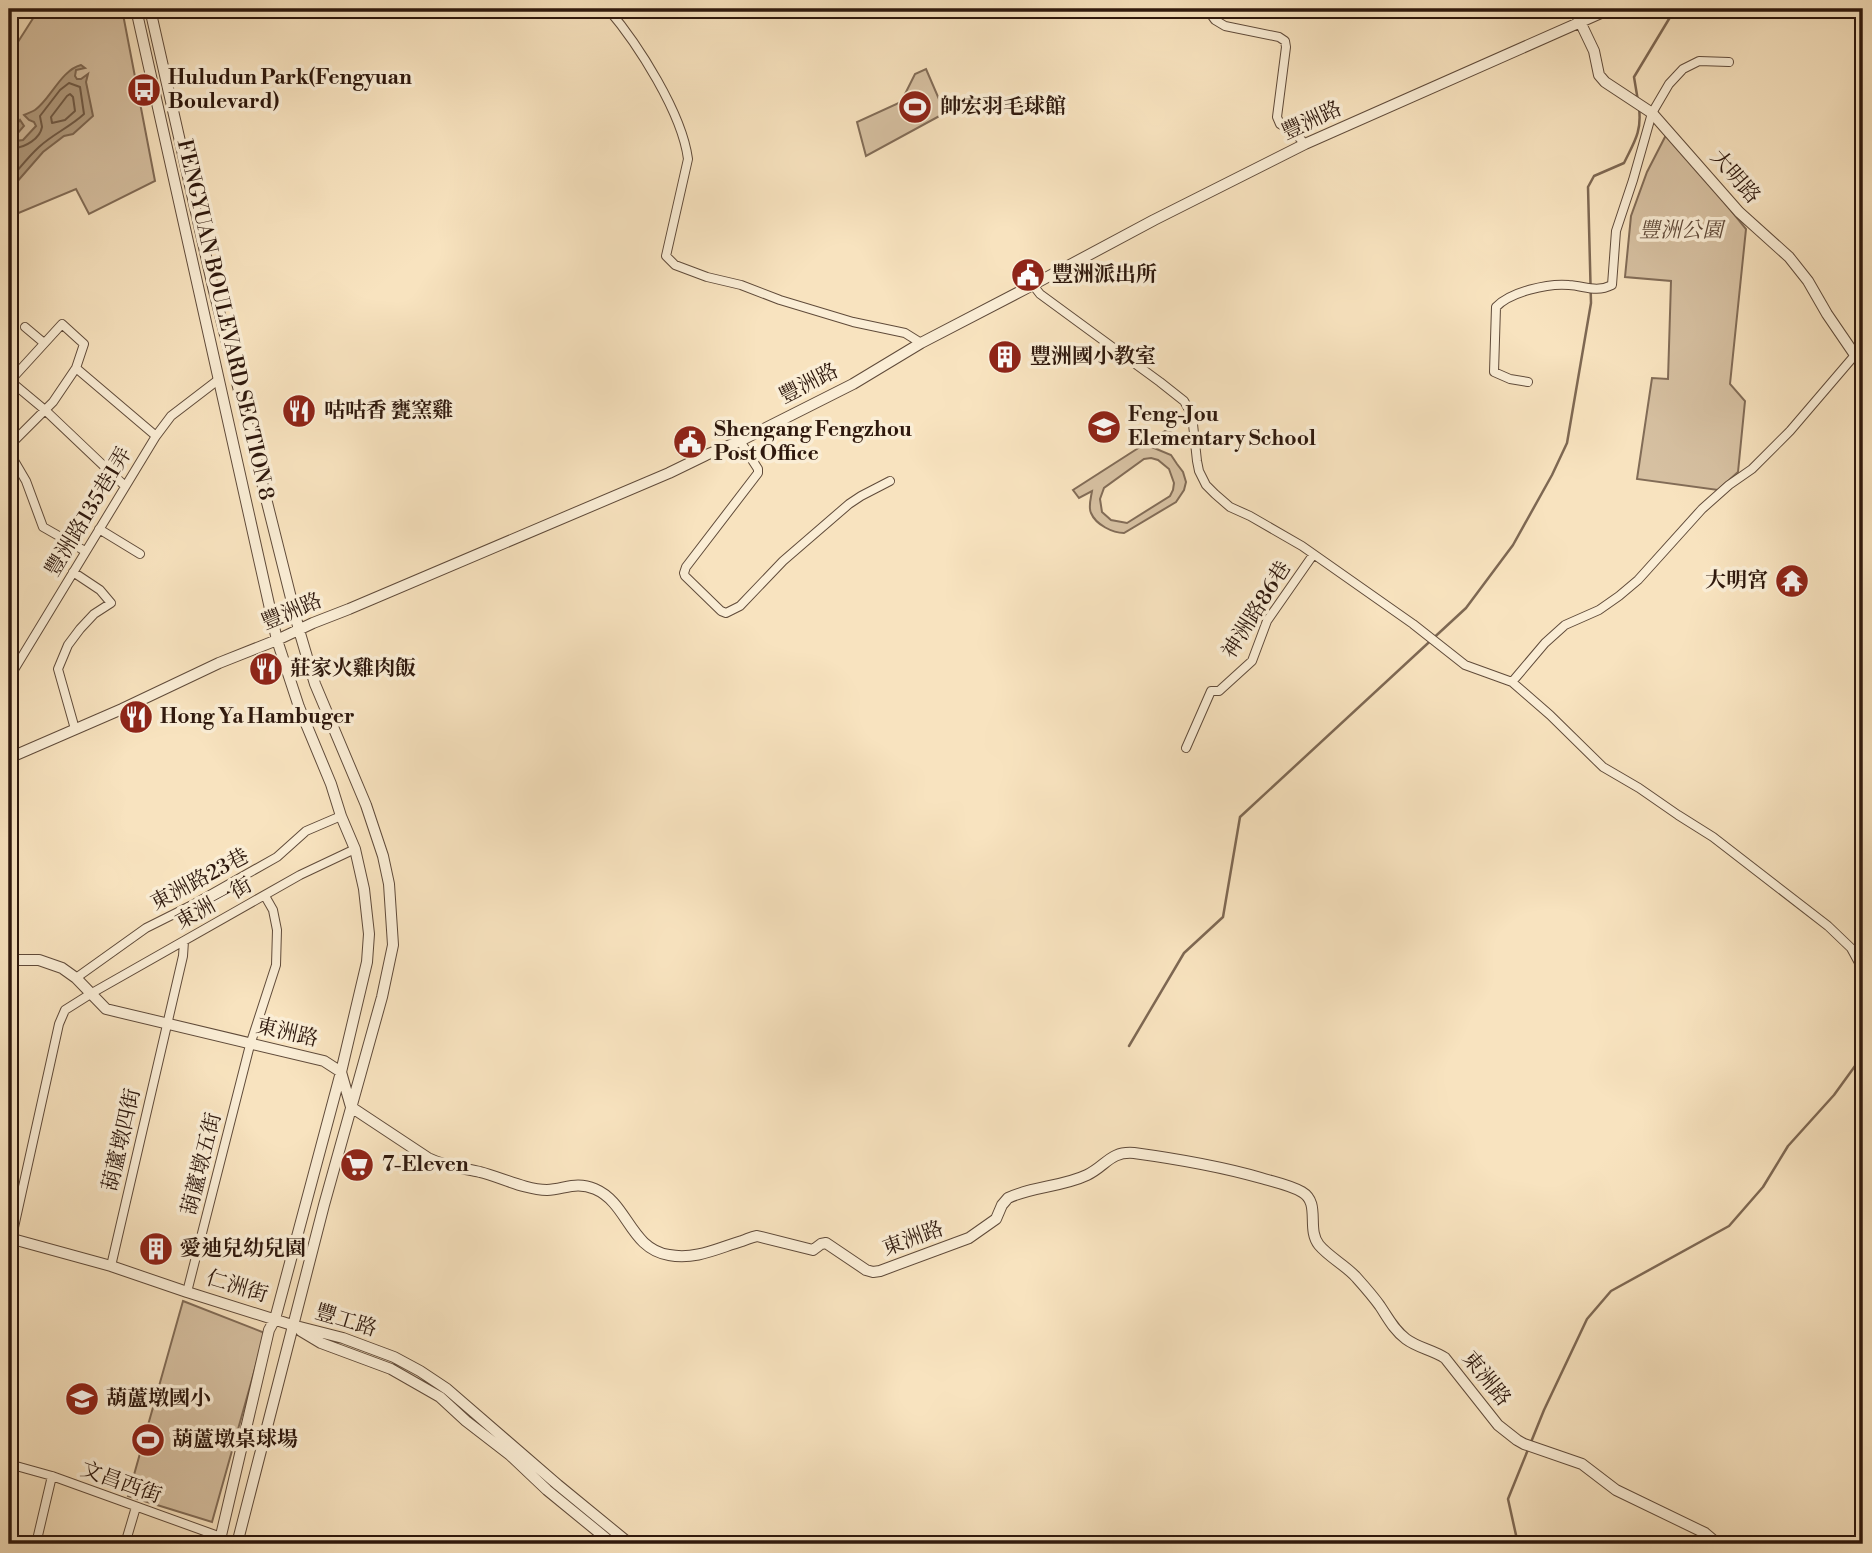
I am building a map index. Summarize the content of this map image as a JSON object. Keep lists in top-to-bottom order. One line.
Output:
{"streets":{"street":["豐洲路","大明路","FENGYUAN BOULEVARD SECTION 8","豐洲路135巷1弄","神洲路86巷","東洲路23巷","東洲一街","東洲路","葫蘆墩四街","葫蘆墩五街","仁洲街","豐工路","文昌西街"]},"crossings":[["豐洲路","大明路"],["豐洲路","FENGYUAN BOULEVARD SECTION 8"],["FENGYUAN BOULEVARD SECTION 8","豐洲路135巷1弄"],["FENGYUAN BOULEVARD SECTION 8","東洲路23巷"],["FENGYUAN BOULEVARD SECTION 8","東洲一街"],["FENGYUAN BOULEVARD SECTION 8","東洲路"],["FENGYUAN BOULEVARD SECTION 8","仁洲街"],["FENGYUAN BOULEVARD SECTION 8","豐工路"],["FENGYUAN BOULEVARD SECTION 8","文昌西街"],["東洲路23巷","東洲路"],["東洲一街","東洲路"],["東洲一街","葫蘆墩四街"],["東洲一街","葫蘆墩五街"],["東洲一街","仁洲街"],["東洲路","葫蘆墩四街"],["東洲路","葫蘆墩五街"],["葫蘆墩四街","仁洲街"],["葫蘆墩五街","仁洲街"],["仁洲街","豐工路"]],"parks":["豐洲公園"],"places":{"bus stop":["Huludun Park(Fengyuan Boulevard)"],"sports":["帥宏羽毛球館","葫蘆墩桌球場"],"public building":["豐洲派出所","Shengang Fengzhou Post Office"],"building":["豐洲國小教室","愛迪兒幼兒園"],"restaurant":["咕咕香 甕窯雞","莊家火雞肉飯","Hong Ya Hambuger"],"school or university":["Feng-Jou Elementary School","葫蘆墩國小"],"temple":["大明宮"],"supermarket":["7-Eleven"]}}
